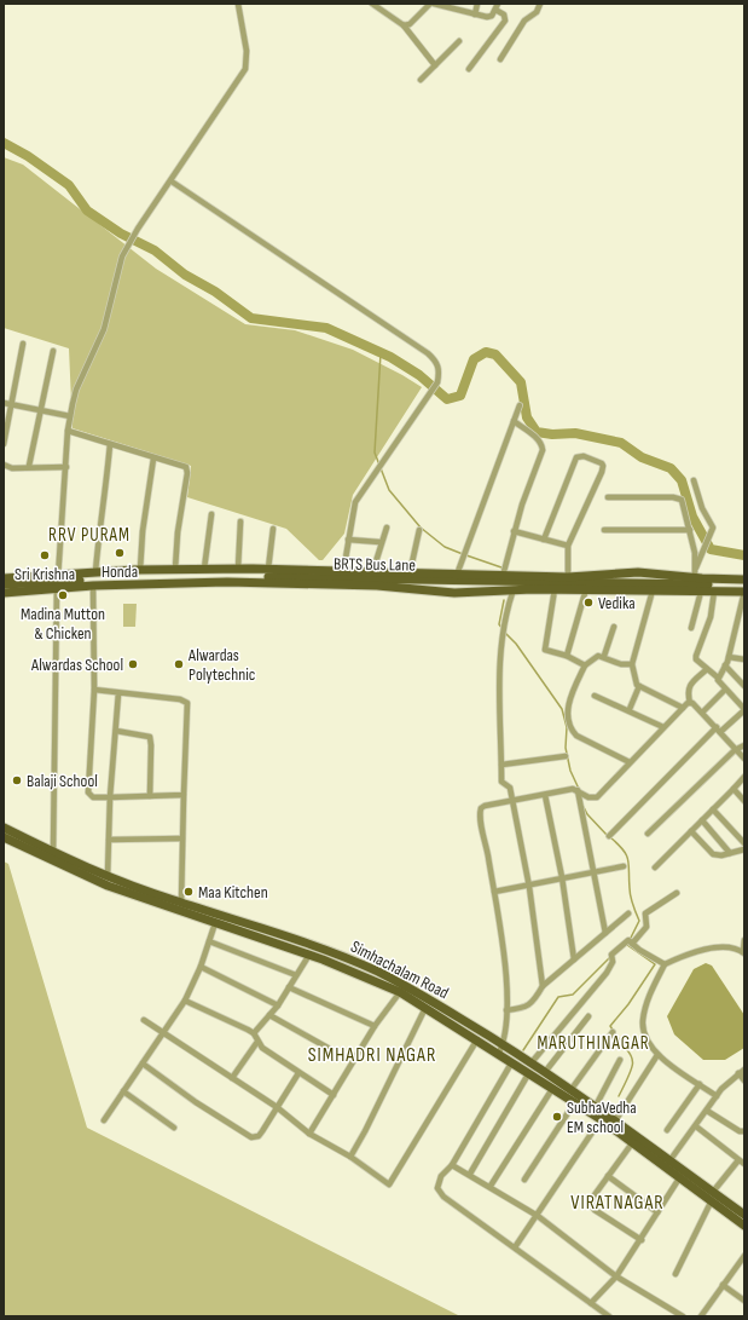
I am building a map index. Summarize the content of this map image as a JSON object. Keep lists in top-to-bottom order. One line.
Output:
{"streets":{"main road":["BRTS Bus Lane","Simhachalam Road"]},"districts":["RRV PURAM","MARUTHINAGAR","SIMHADRI NAGAR","VIRATNAGAR"],"places":["Honda","Sri Krishna","Madina Mutton & Chicken","Vedika","Alwardas School","Alwardas Polytechnic","Balaji School","Maa Kitchen","SubhaVedha EM school"]}
